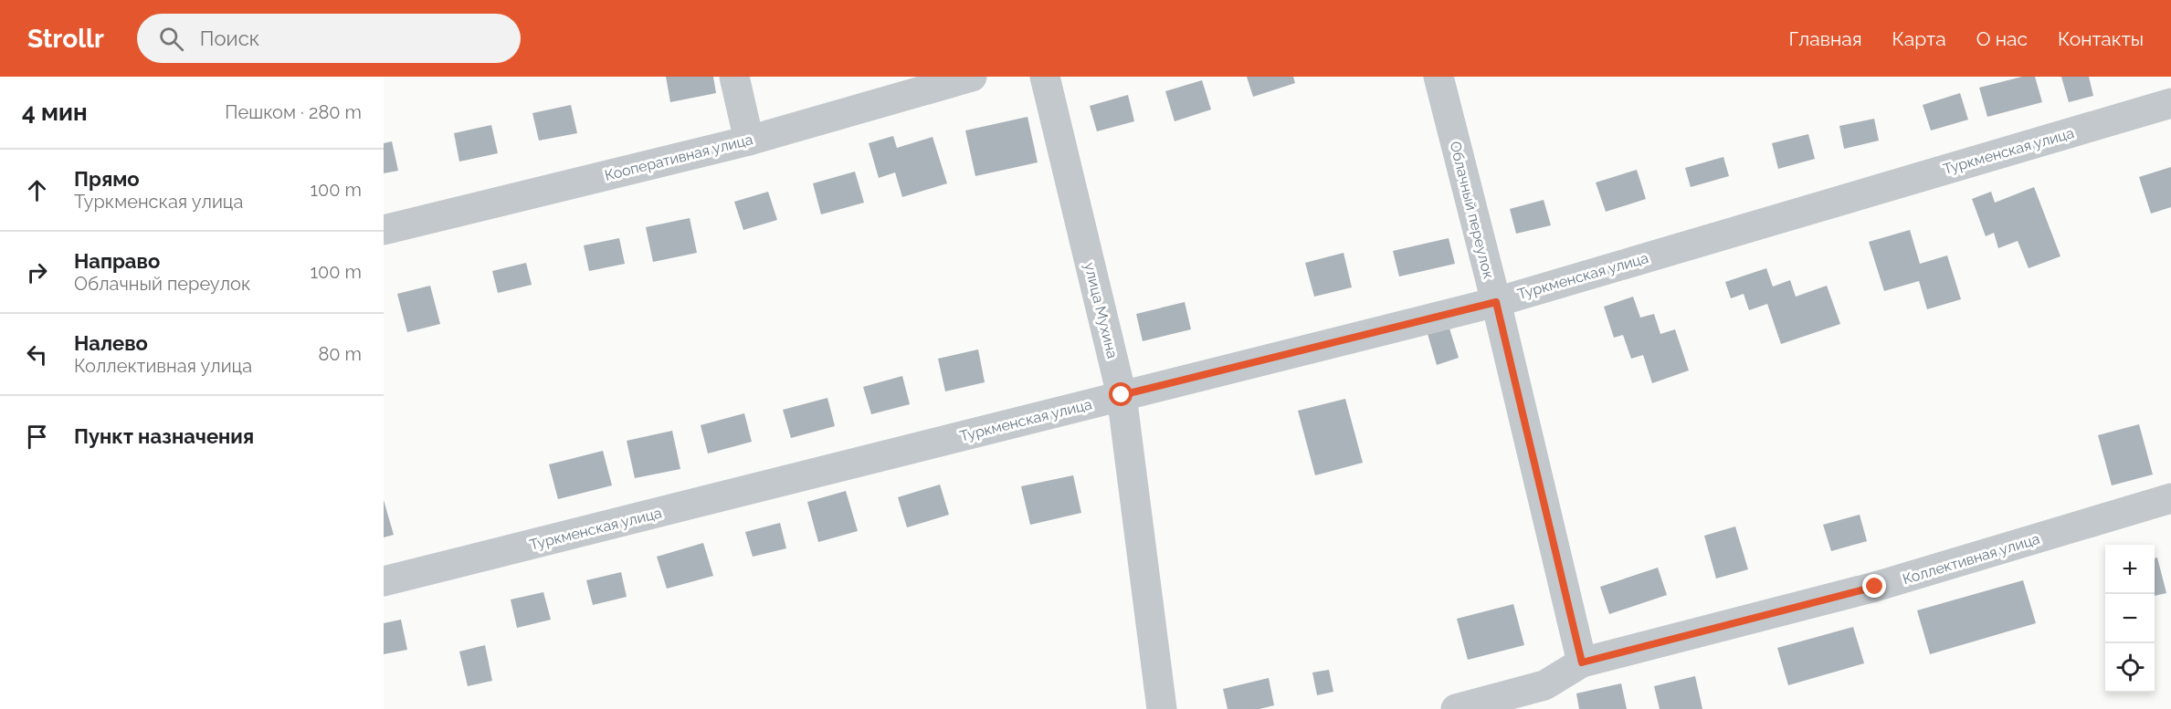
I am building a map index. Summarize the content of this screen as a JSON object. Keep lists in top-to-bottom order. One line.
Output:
{"streets":{"street":["Туркменская улица","Кооперативная улица","Облачный переулок","улица Мухина","Коллективная улица"]},"crossings":[["Туркменская улица","Облачный переулок"],["Туркменская улица","улица Мухина"],["Облачный переулок","Коллективная улица"]],"page":{"header":"Strollr","search":"Поиск","nav":["Главная","Карта","О нас","Контакты"],"heading":["4 мин","Пешком · 280 m"],"list":[["Прямо","Туркменская улица","100 m"],["Направо","Облачный переулок","100 m"],["Налево","Коллективная улица","80 m"],"Пункт назначения"],"map_buttons":["+","−"]}}
